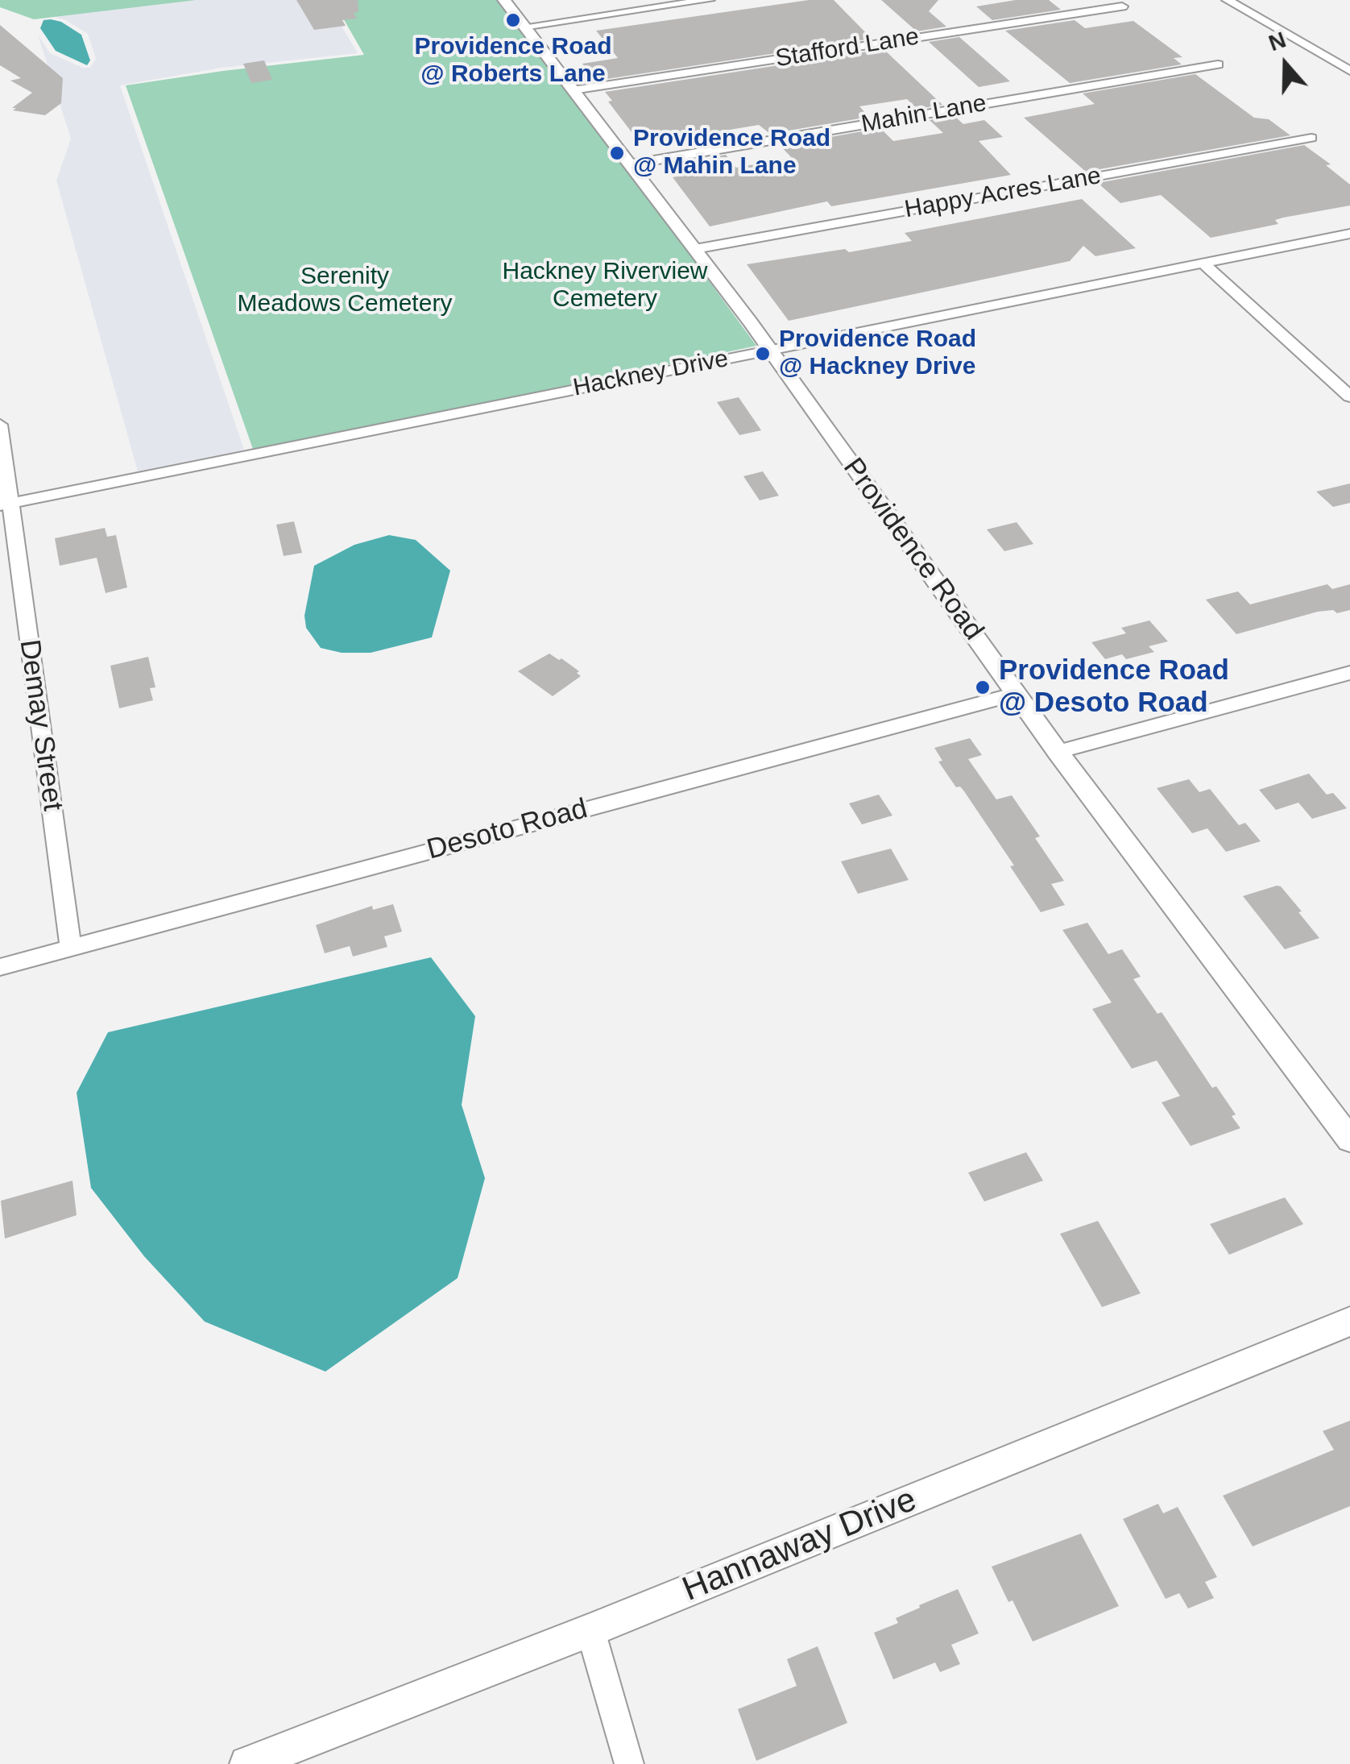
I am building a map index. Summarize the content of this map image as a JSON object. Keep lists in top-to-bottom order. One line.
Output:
{"streets":{"street":["Stafford Lane","Mahin Lane","Happy Acres Lane","Hackney Drive","Providence Road","Demay Street","Desoto Road","Hannaway Drive"]},"crossings":[["Stafford Lane","Providence Road"],["Mahin Lane","Providence Road"],["Happy Acres Lane","Providence Road"],["Hackney Drive","Providence Road"],["Hackney Drive","Demay Street"],["Providence Road","Desoto Road"],["Demay Street","Desoto Road"]],"parks":["Hackney Riverview Cemetery","Serenity Meadows Cemetery"],"places":["Providence Road @ Roberts Lane","Providence Road @ Mahin Lane","Providence Road @ Hackney Drive","Providence Road @ Desoto Road"],"north":"top"}
